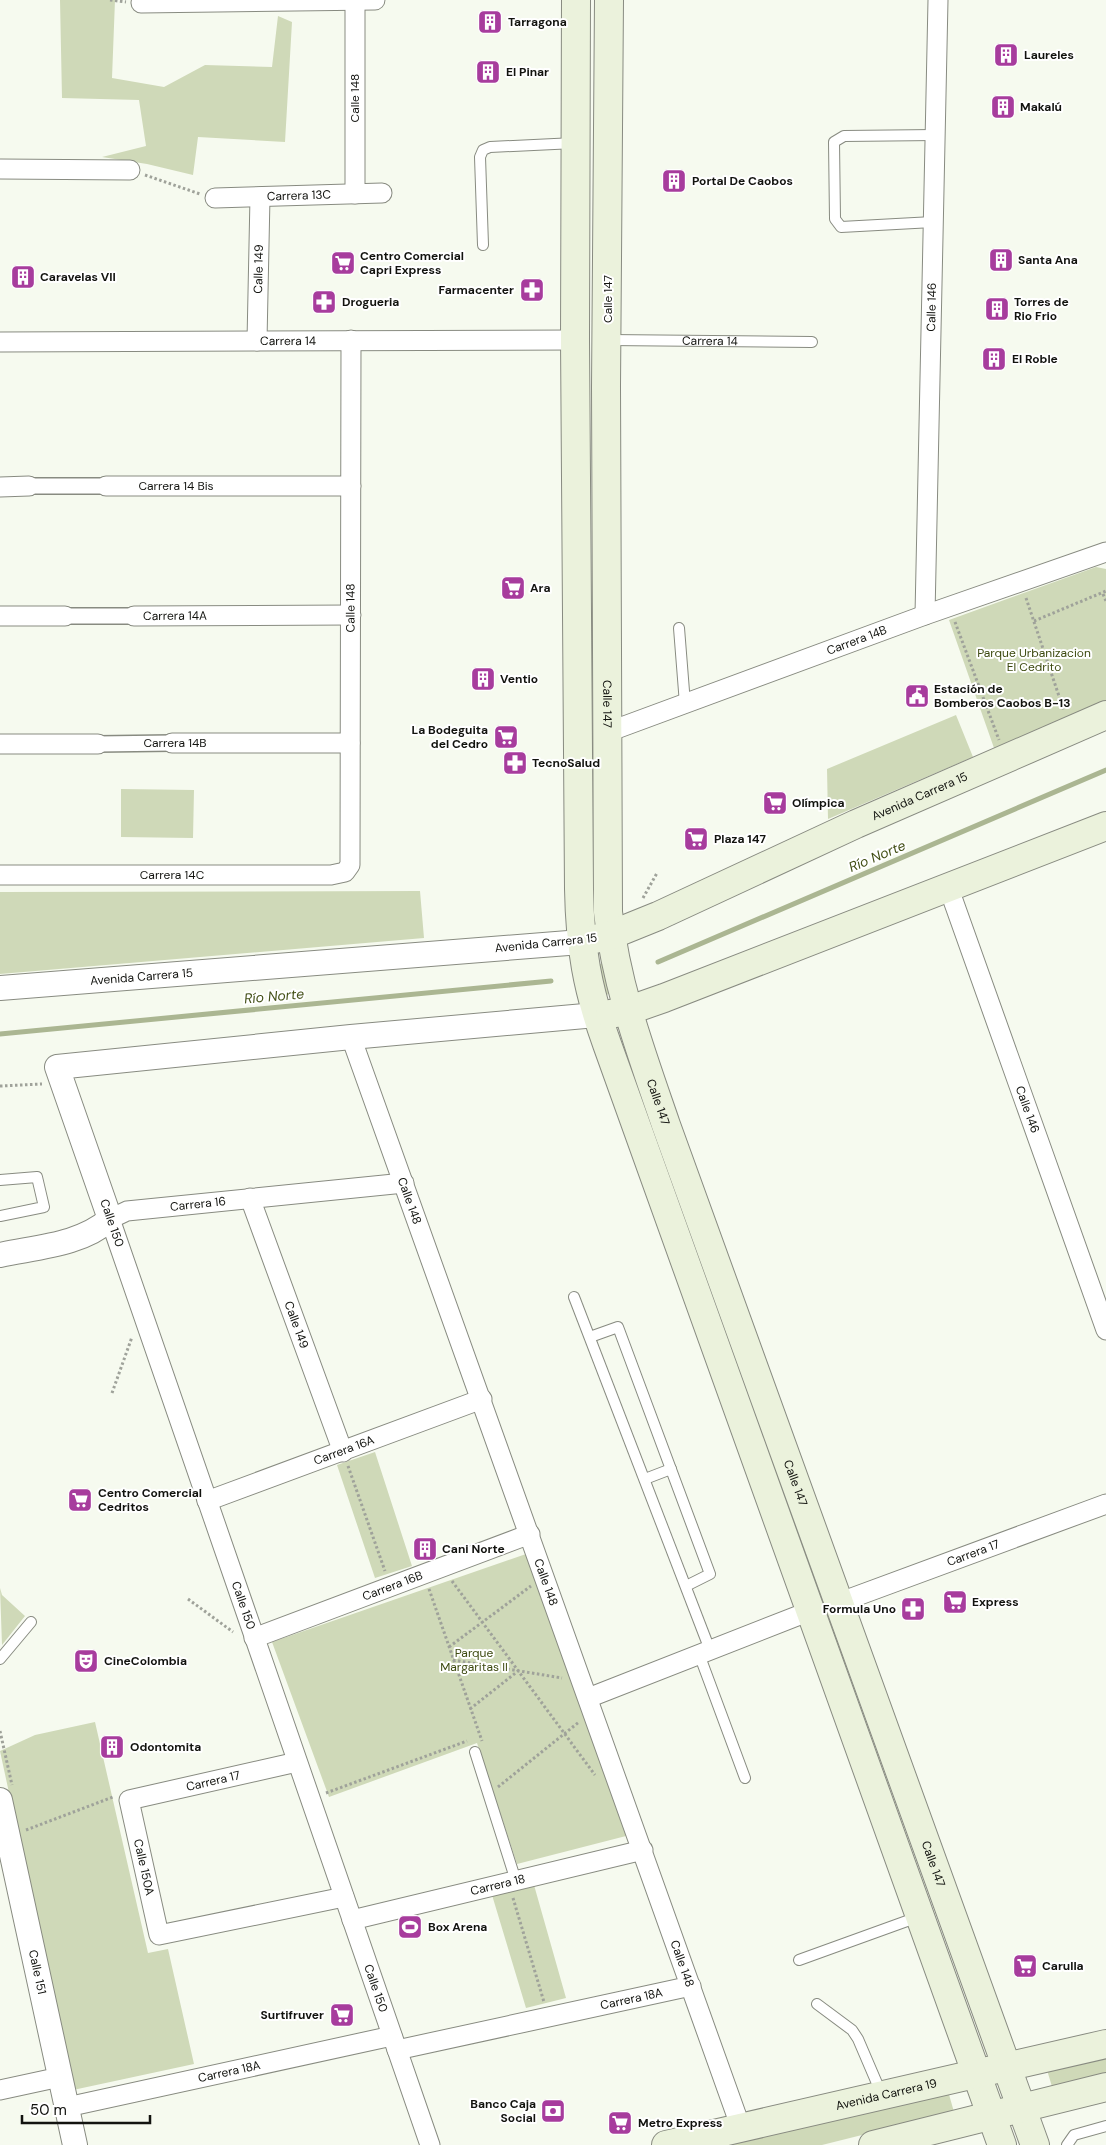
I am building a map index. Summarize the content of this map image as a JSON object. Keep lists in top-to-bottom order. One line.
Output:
{"streets":{"main road":["Calle 147","Avenida Carrera 15","Avenida Carrera 19"],"street":["Calle 148","Carrera 13C","Calle 149","Calle 146","Carrera 14","Carrera 14 Bis","Carrera 14A","Carrera 14B","Carrera 14C","Carrera 16","Calle 150","Carrera 16A","Carrera 17","Carrera 16B","Calle 150A","Carrera 18","Calle 151","Carrera 18A"]},"crossings":[["Calle 148","Carrera 13C"],["Calle 148","Carrera 14"],["Calle 148","Carrera 14 Bis"],["Calle 148","Carrera 14A"],["Calle 148","Carrera 14B"],["Calle 148","Carrera 14C"],["Calle 148","Carrera 16"],["Calle 148","Calle 150"],["Calle 148","Carrera 16A"],["Calle 148","Carrera 16B"],["Calle 148","Carrera 18"],["Calle 148","Carrera 18A"],["Calle 148","Avenida Carrera 19"],["Carrera 13C","Calle 149"],["Calle 149","Carrera 14"],["Calle 149","Carrera 16"],["Calle 149","Carrera 16A"],["Calle 147","Carrera 14"],["Calle 147","Carrera 14B"],["Calle 147","Avenida Carrera 15"],["Calle 147","Carrera 17"],["Calle 147","Avenida Carrera 19"],["Calle 146","Carrera 14B"],["Carrera 16","Calle 150"],["Calle 150","Carrera 16A"],["Calle 150","Carrera 17"],["Calle 150","Carrera 16B"],["Calle 150","Calle 150A"],["Calle 150","Carrera 18"],["Calle 150","Carrera 18A"],["Carrera 17","Calle 150A"],["Calle 151","Carrera 18A"]],"water":["Río Norte"],"parks":["Parque Urbanizacion El Cedrito","Parque Margaritas II"],"places":{"building":["Tarragona","Laureles","El Pinar","Makalú","Portal De Caobos","Santa Ana","Caravelas VII","Torres de Rio Frio","El Roble","Ventio","Cani Norte","Odontomita"],"supermarket":["Centro Comercial Capri Express","Ara","La Bodeguita del Cedro","Olímpica","Plaza 147","Centro Comercial Cedritos","Express","Carulla","Surtifruver","Metro Express"],"pharmacy":["Farmacenter","Drogueria","TecnoSalud","Formula Uno"],"public building":["Estación de Bomberos Caobos B-13"],"theatre":["CineColombia"],"sports":["Box Arena"],"bank":["Banco Caja Social"]},"scale_bar":"50 m"}
